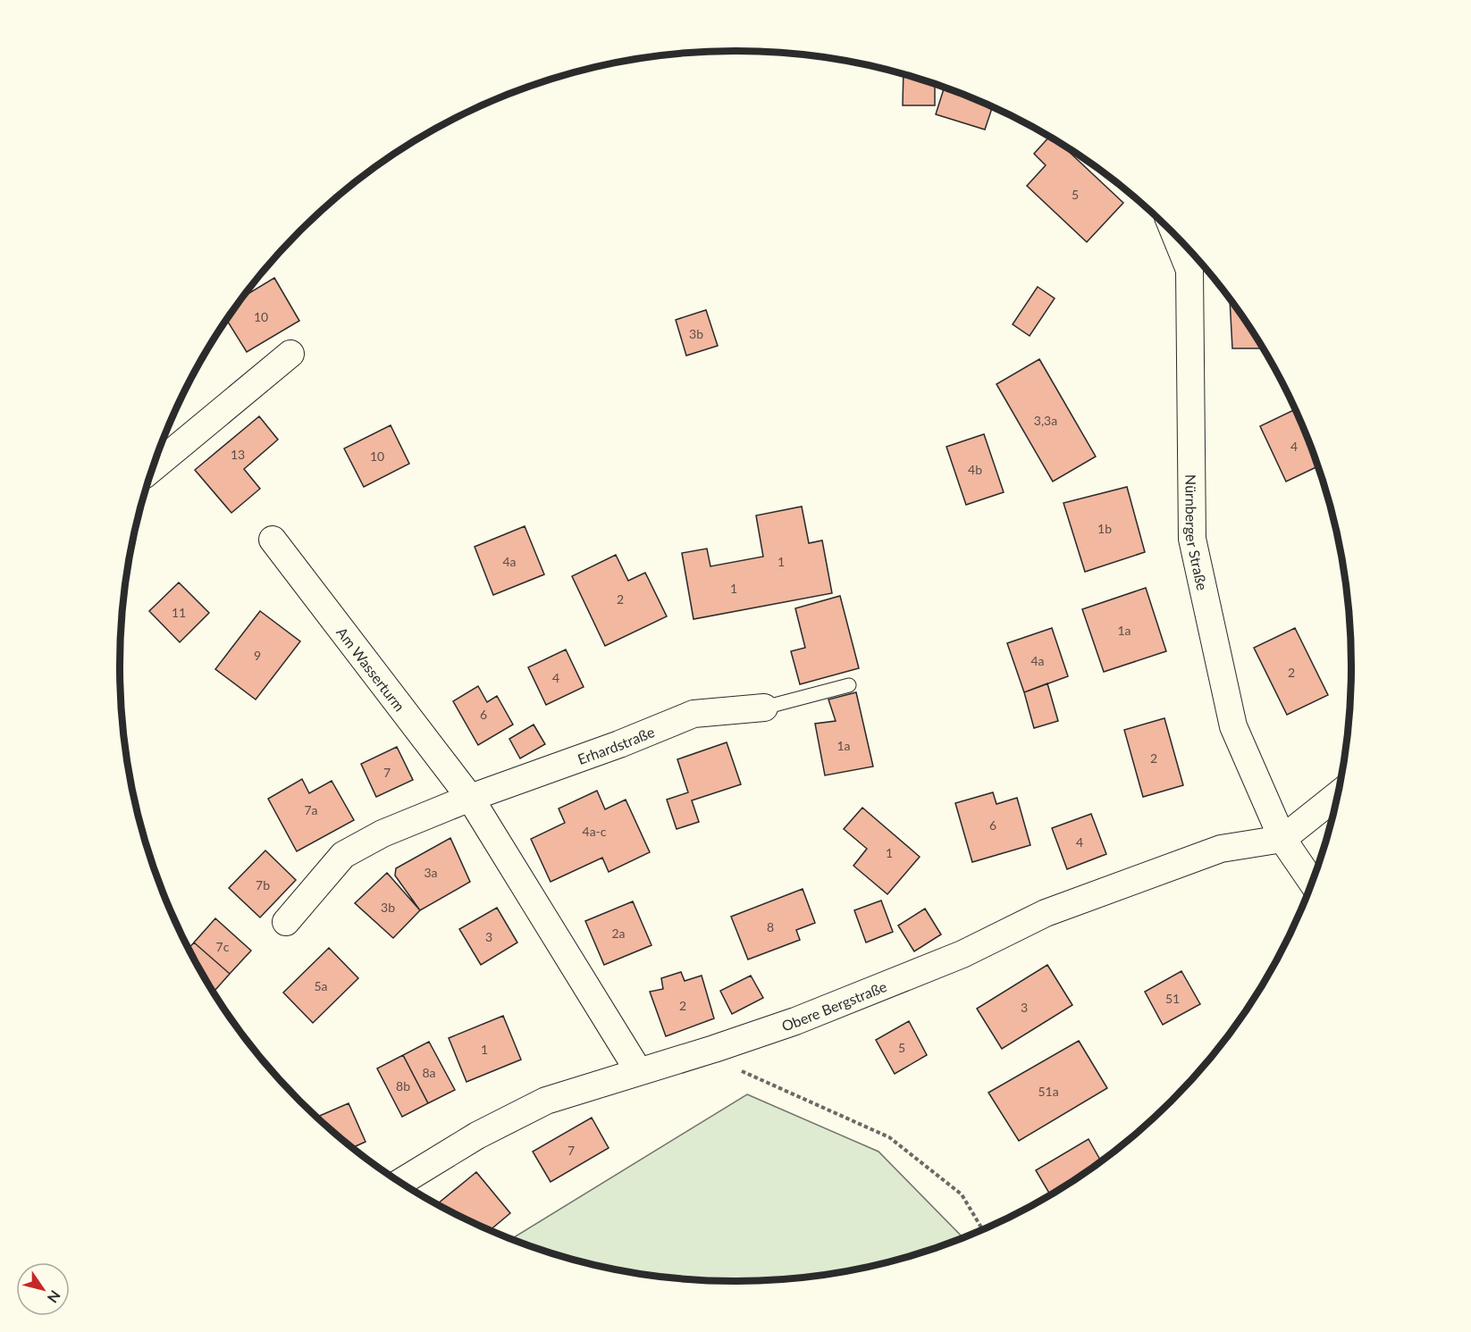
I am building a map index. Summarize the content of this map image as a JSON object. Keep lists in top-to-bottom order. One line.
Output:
{"streets":{"street":["Nürnberger Straße","Am Wasserturm","Erhardstraße","Obere Bergstraße"]},"crossings":[["Nürnberger Straße","Obere Bergstraße"],["Am Wasserturm","Erhardstraße"],["Am Wasserturm","Obere Bergstraße"]],"house_numbers":["5","10","3b","3,3a","4","13","10","4b","1b","4a","1","1","2","11","1a","9","4a","2","4","6","1a","2","7","7a","6","4a-c","4","1","3a","7b","3b","8","2a","3","7c","5a","51","2","3","5","1","8a","8b","51a","7"],"north":"bottom right"}
